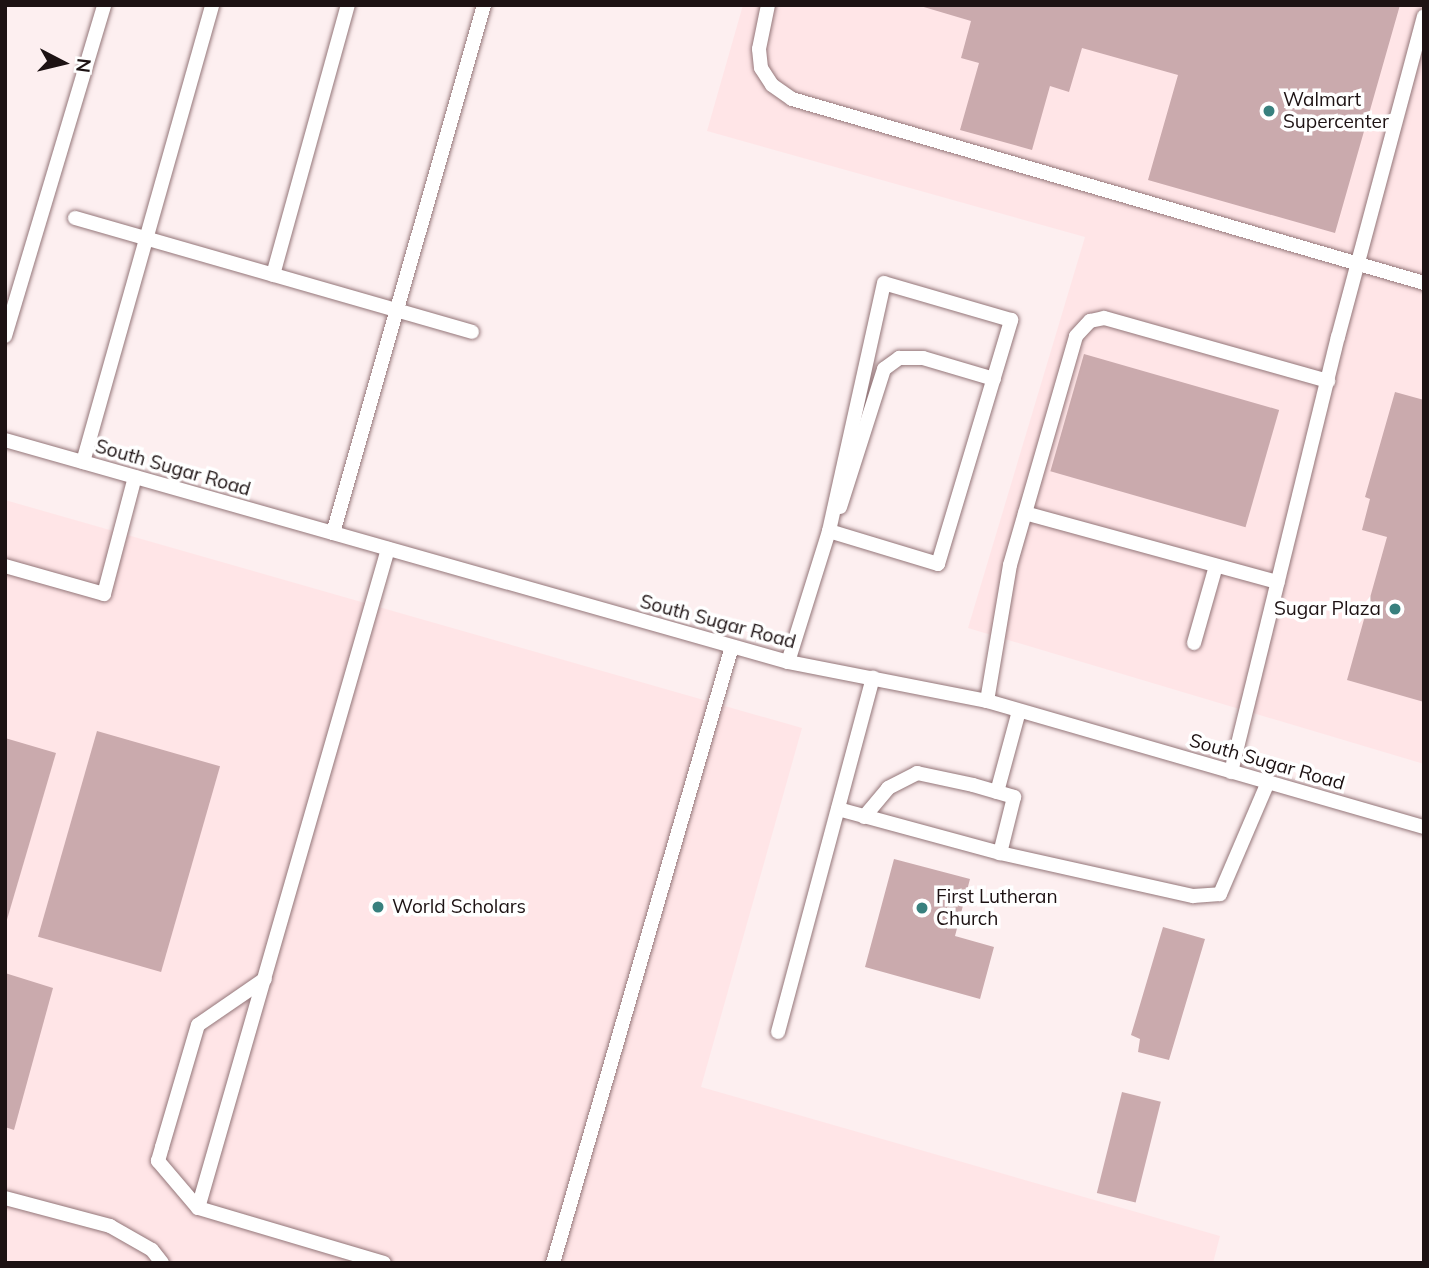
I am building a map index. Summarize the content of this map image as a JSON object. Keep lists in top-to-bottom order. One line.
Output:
{"streets":{"lane":["South Sugar Road"]},"places":["Walmart Supercenter","Sugar Plaza","World Scholars","First Lutheran Church"],"north":"right"}
